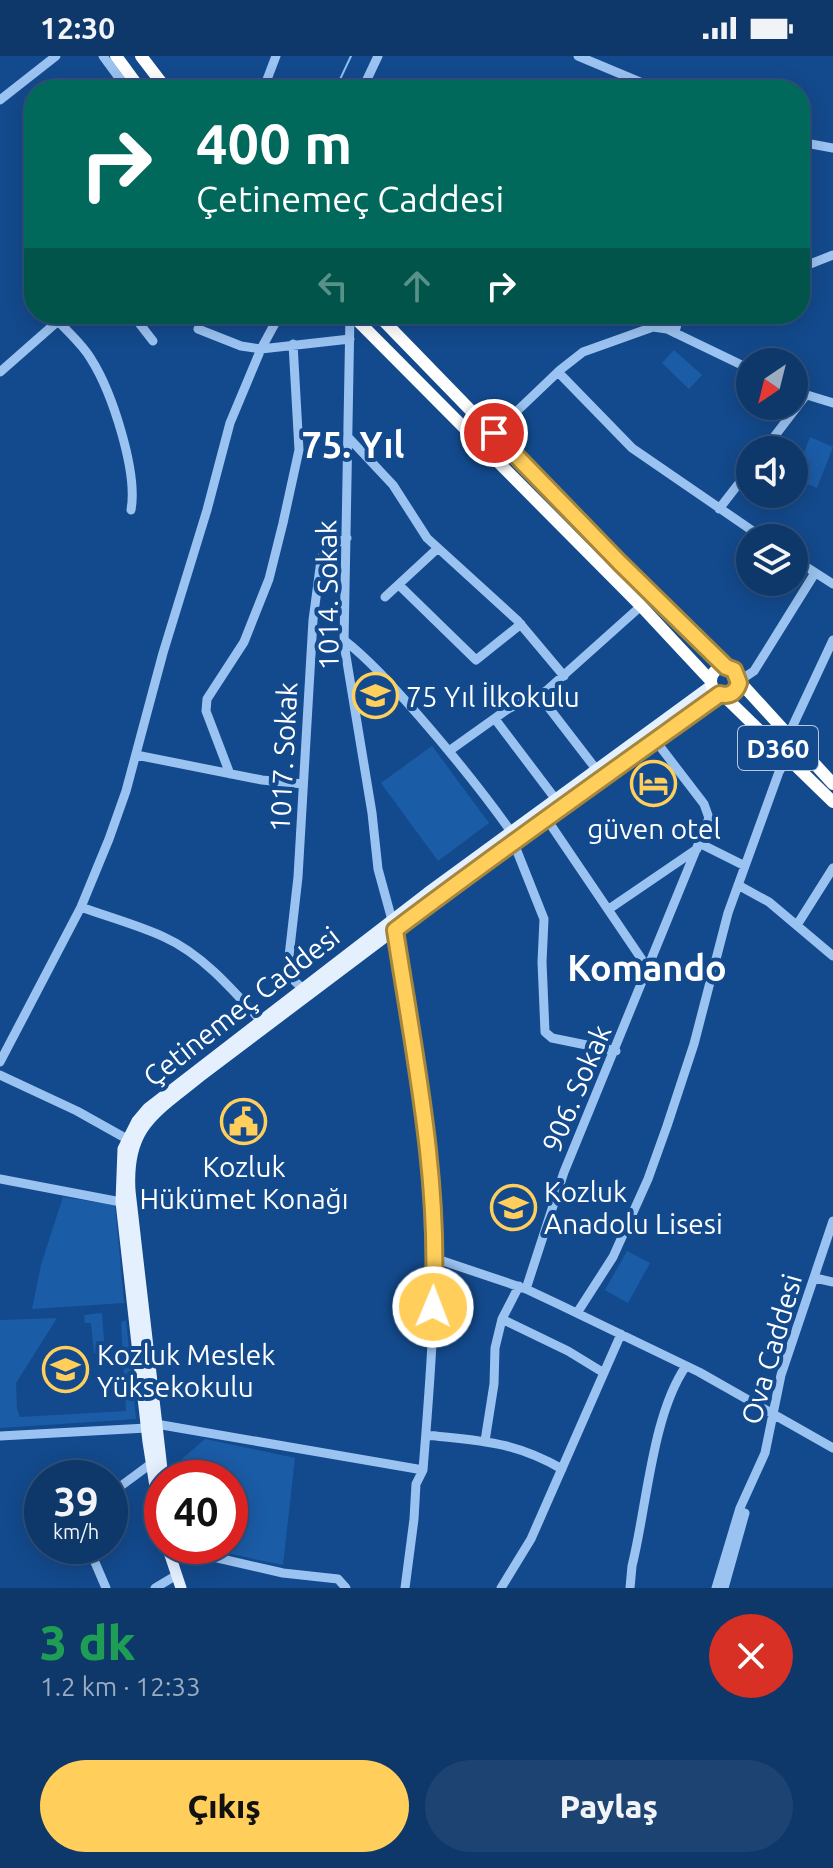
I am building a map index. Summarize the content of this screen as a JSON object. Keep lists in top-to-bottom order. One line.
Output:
{"streets":{"highway":["D360"],"main road":["Çetinemeç Caddesi"],"street":["1014. Sokak","1017. Sokak","906. Sokak","Ova Caddesi"]},"crossings":[["1014. Sokak","1017. Sokak"],["1014. Sokak","Çetinemeç Caddesi"],["D360","Çetinemeç Caddesi"],["1017. Sokak","Çetinemeç Caddesi"],["Çetinemeç Caddesi","906. Sokak"]],"districts":["75. Yıl","Komando"],"places":{"school or university":["75 Yıl İlkokulu","Kozluk Anadolu Lisesi","Kozluk Meslek Yüksekokulu"],"hotel":["güven otel"],"public building":["Kozluk Hükümet Konağı"]},"north":"bottom left","page":{"status":"12:30","turn":["400 m","Çetinemeç Caddesi"],"speed":"39 km/h","limit":"40","heading":["3 dk","1.2 km · 12:33"],"buttons":["Çıkış","Paylaş"]}}
